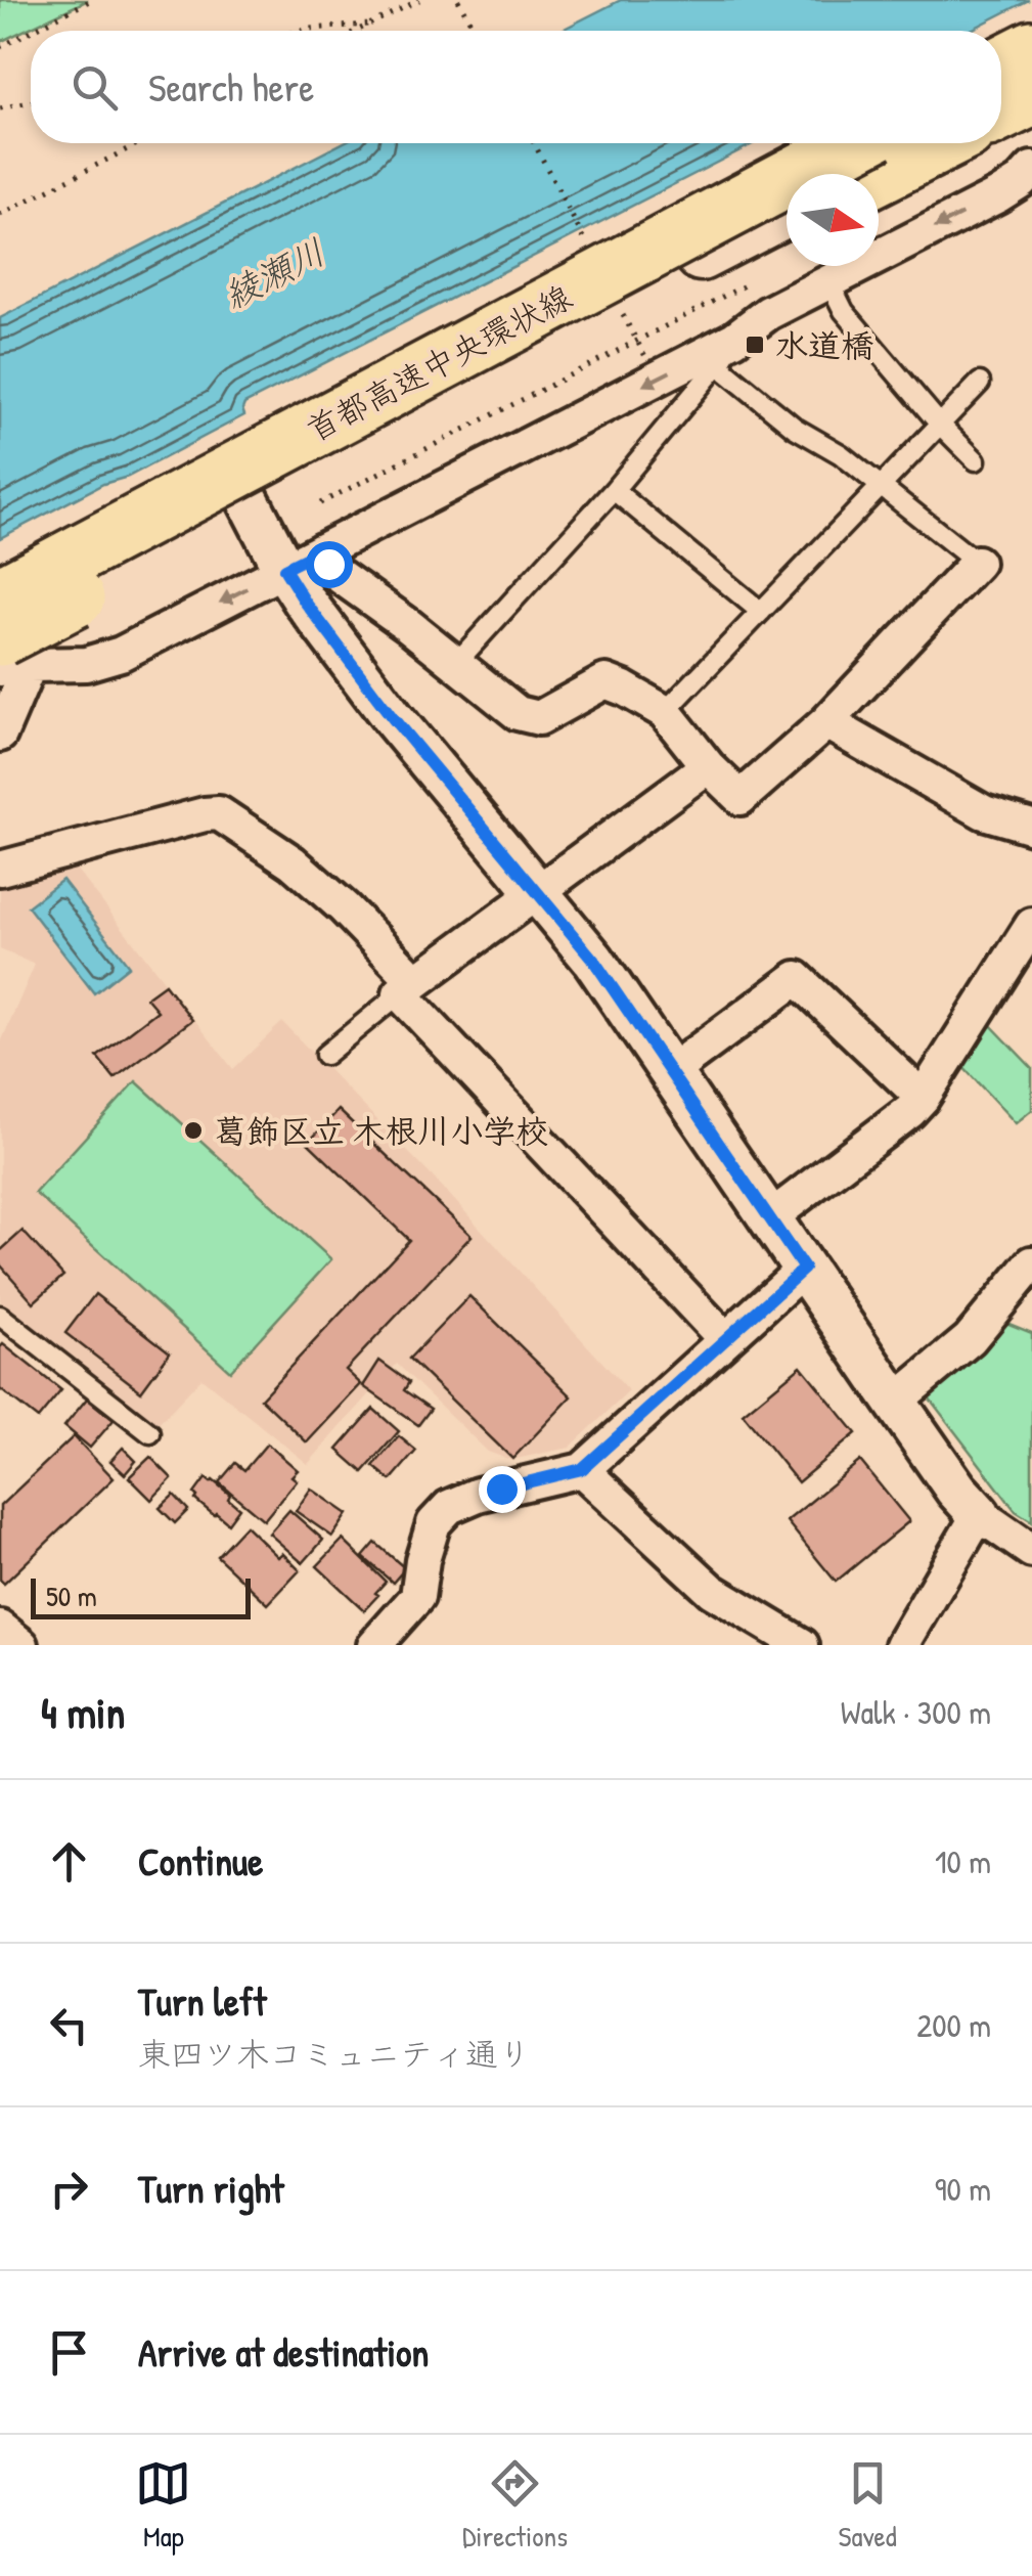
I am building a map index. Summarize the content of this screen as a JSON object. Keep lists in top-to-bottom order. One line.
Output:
{"streets":{"highway":["首都高速中央環状線"]},"water":["綾瀬川"],"places":{"transit":["水道橋"],"other":["葛飾区立 木根川小学校"]},"scale_bar":"50 m","north":"right","page":{"search":"Search here","scale":"50 m","heading":["4 min","Walk · 300 m"],"list":[["Continue","10 m"],["Turn left","東四ツ木コミュニティ通り","200 m"],["Turn right","90 m"],"Arrive at destination"],"nav":["Map","Directions","Saved"]}}
